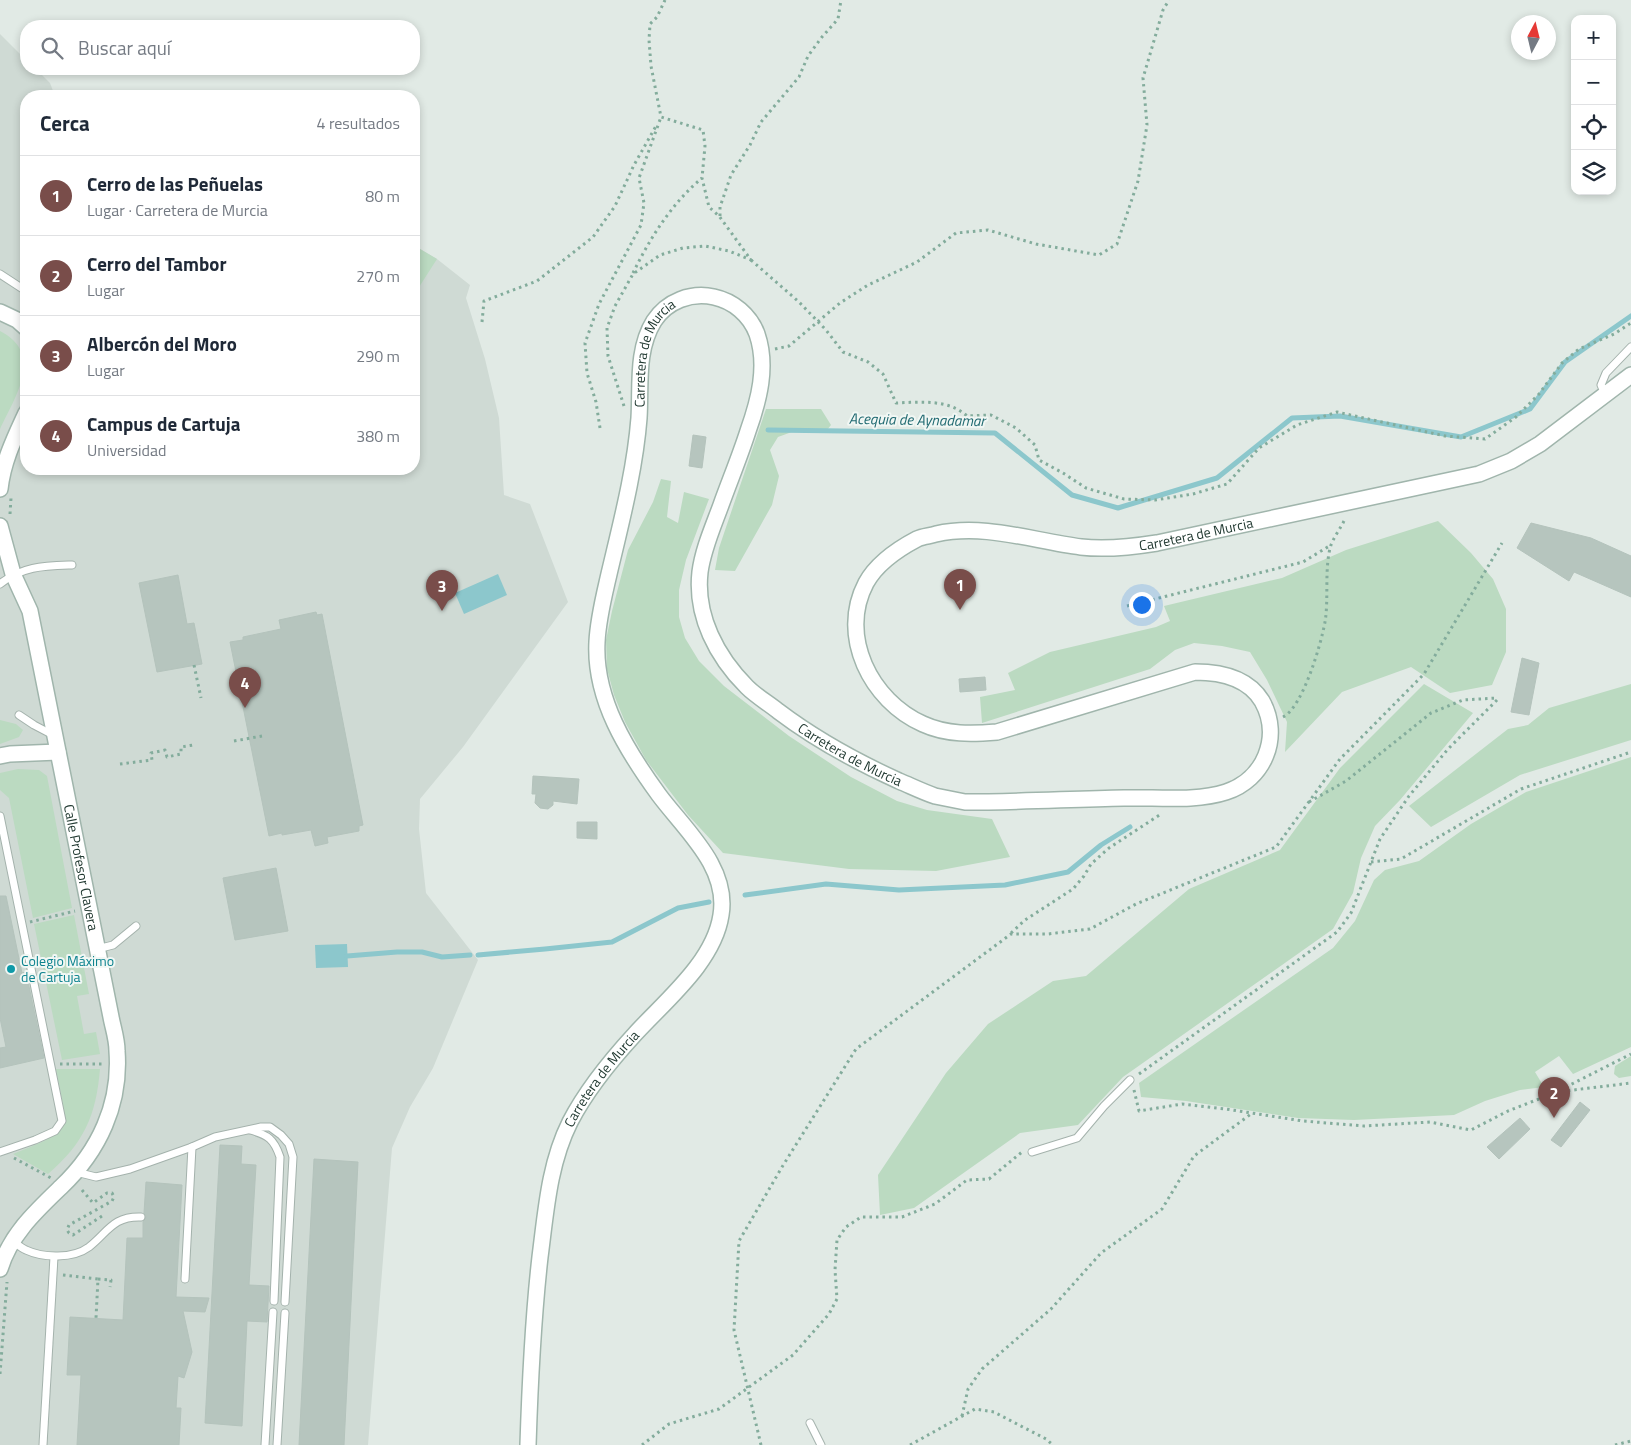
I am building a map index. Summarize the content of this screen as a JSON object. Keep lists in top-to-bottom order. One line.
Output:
{"streets":{"main road":["Carretera de Murcia","Calle Profesor Clavera"]},"water":["Acequia de Aynadamar"],"places":["Colegio Máximo de Cartuja"],"north":"top","page":{"map_buttons":["+","−"],"search":"Buscar aquí","heading":["Cerca","4 resultados"],"list":[{"mark":"1","name":"Cerro de las Peñuelas","note":"Lugar · Carretera de Murcia","value":"80 m"},{"mark":"2","name":"Cerro del Tambor","note":"Lugar","value":"270 m"},{"mark":"3","name":"Albercón del Moro","note":"Lugar","value":"290 m"},{"mark":"4","name":"Campus de Cartuja","note":"Universidad","value":"380 m"}],"pins":["1","3","4","2"]}}
